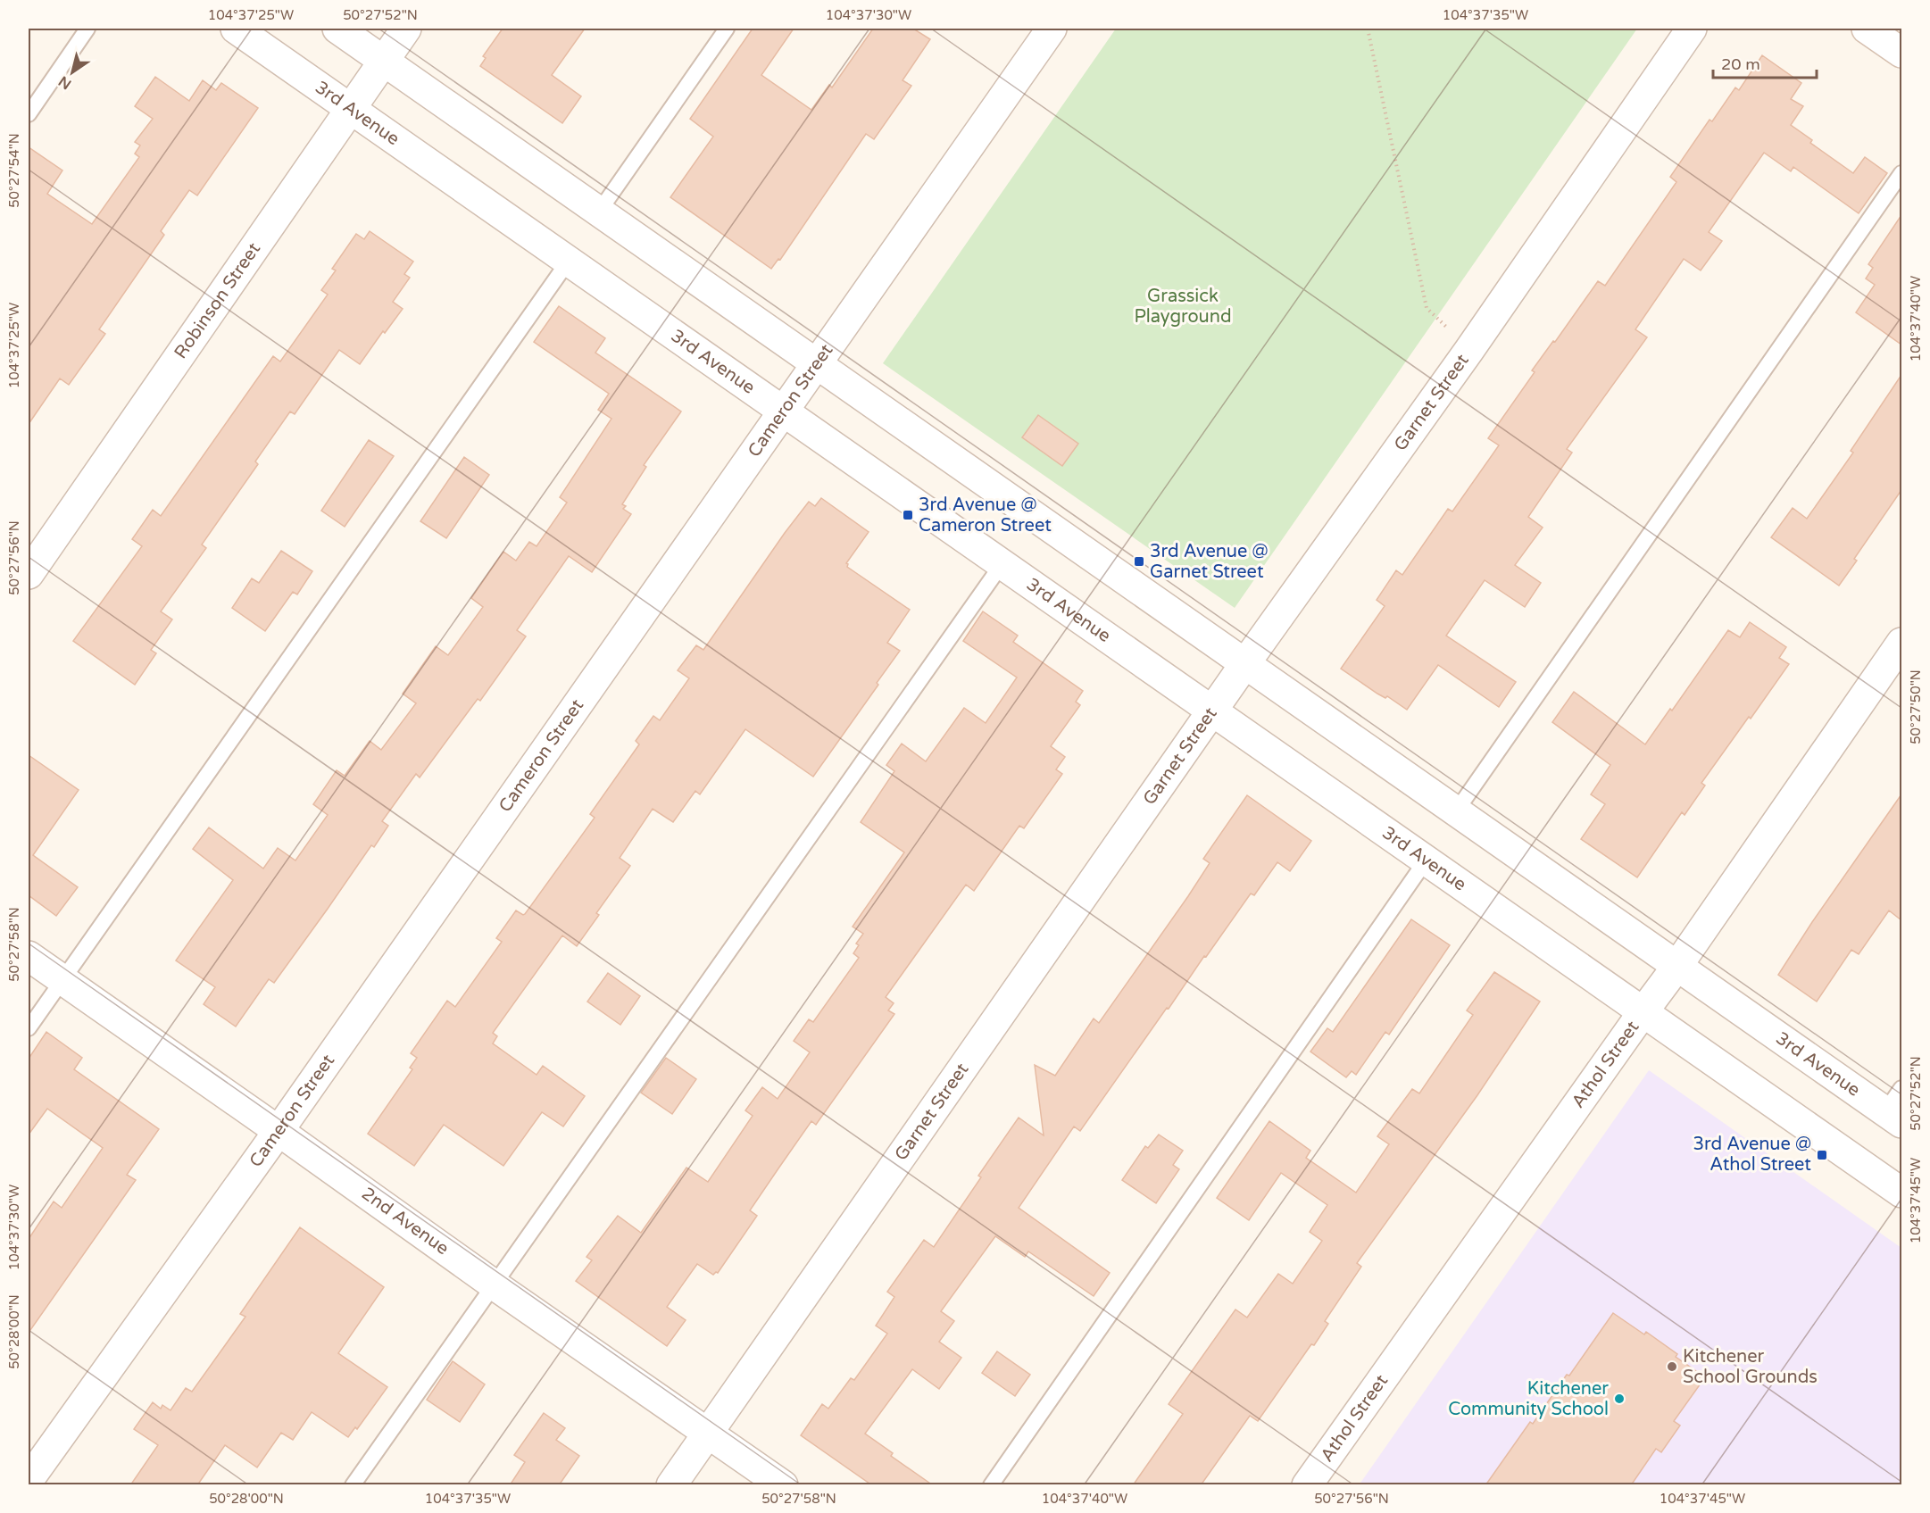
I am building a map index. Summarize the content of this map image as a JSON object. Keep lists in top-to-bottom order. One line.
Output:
{"streets":{"street":["3rd Avenue","Robinson Street","Cameron Street","Garnet Street","Athol Street","2nd Avenue"]},"crossings":[["3rd Avenue","Robinson Street"],["3rd Avenue","Cameron Street"],["3rd Avenue","Garnet Street"],["3rd Avenue","Athol Street"],["Cameron Street","2nd Avenue"],["Garnet Street","2nd Avenue"]],"parks":["Grassick Playground"],"places":{"transit":["3rd Avenue @ Cameron Street","3rd Avenue @ Garnet Street","3rd Avenue @ Athol Street"],"other":["Kitchener School Grounds","Kitchener Community School"]},"scale_bar":"20 m","north":"bottom left","coordinates":["104°37'25\"W","50°27'52\"N","104°37'30\"W","104°37'35\"W","50°27'54\"N","104°37'40\"W","50°27'56\"N","50°27'50\"N","50°27'58\"N","104°37'45\"W","50°28'00\"N"]}
